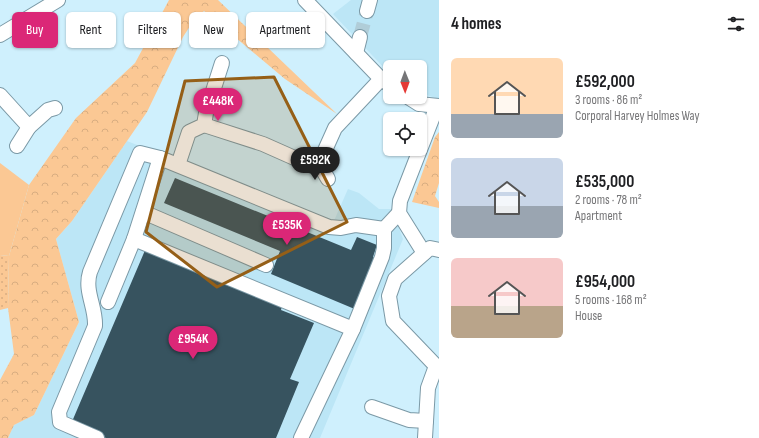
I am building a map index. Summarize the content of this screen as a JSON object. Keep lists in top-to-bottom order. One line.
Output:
{"north":"bottom","page":{"heading":"4 homes","chip":["Buy","Rent","Filters","New","Apartment"],"list":[{"name":"£592,000","note":"3 rooms · 86 m² · Corporal Harvey Holmes Way"},{"name":"£535,000","note":"2 rooms · 78 m² · Apartment"},{"name":"£954,000","note":"5 rooms · 168 m² · House"}],"price":["£448K","£592K","£535K","£954K"]}}
